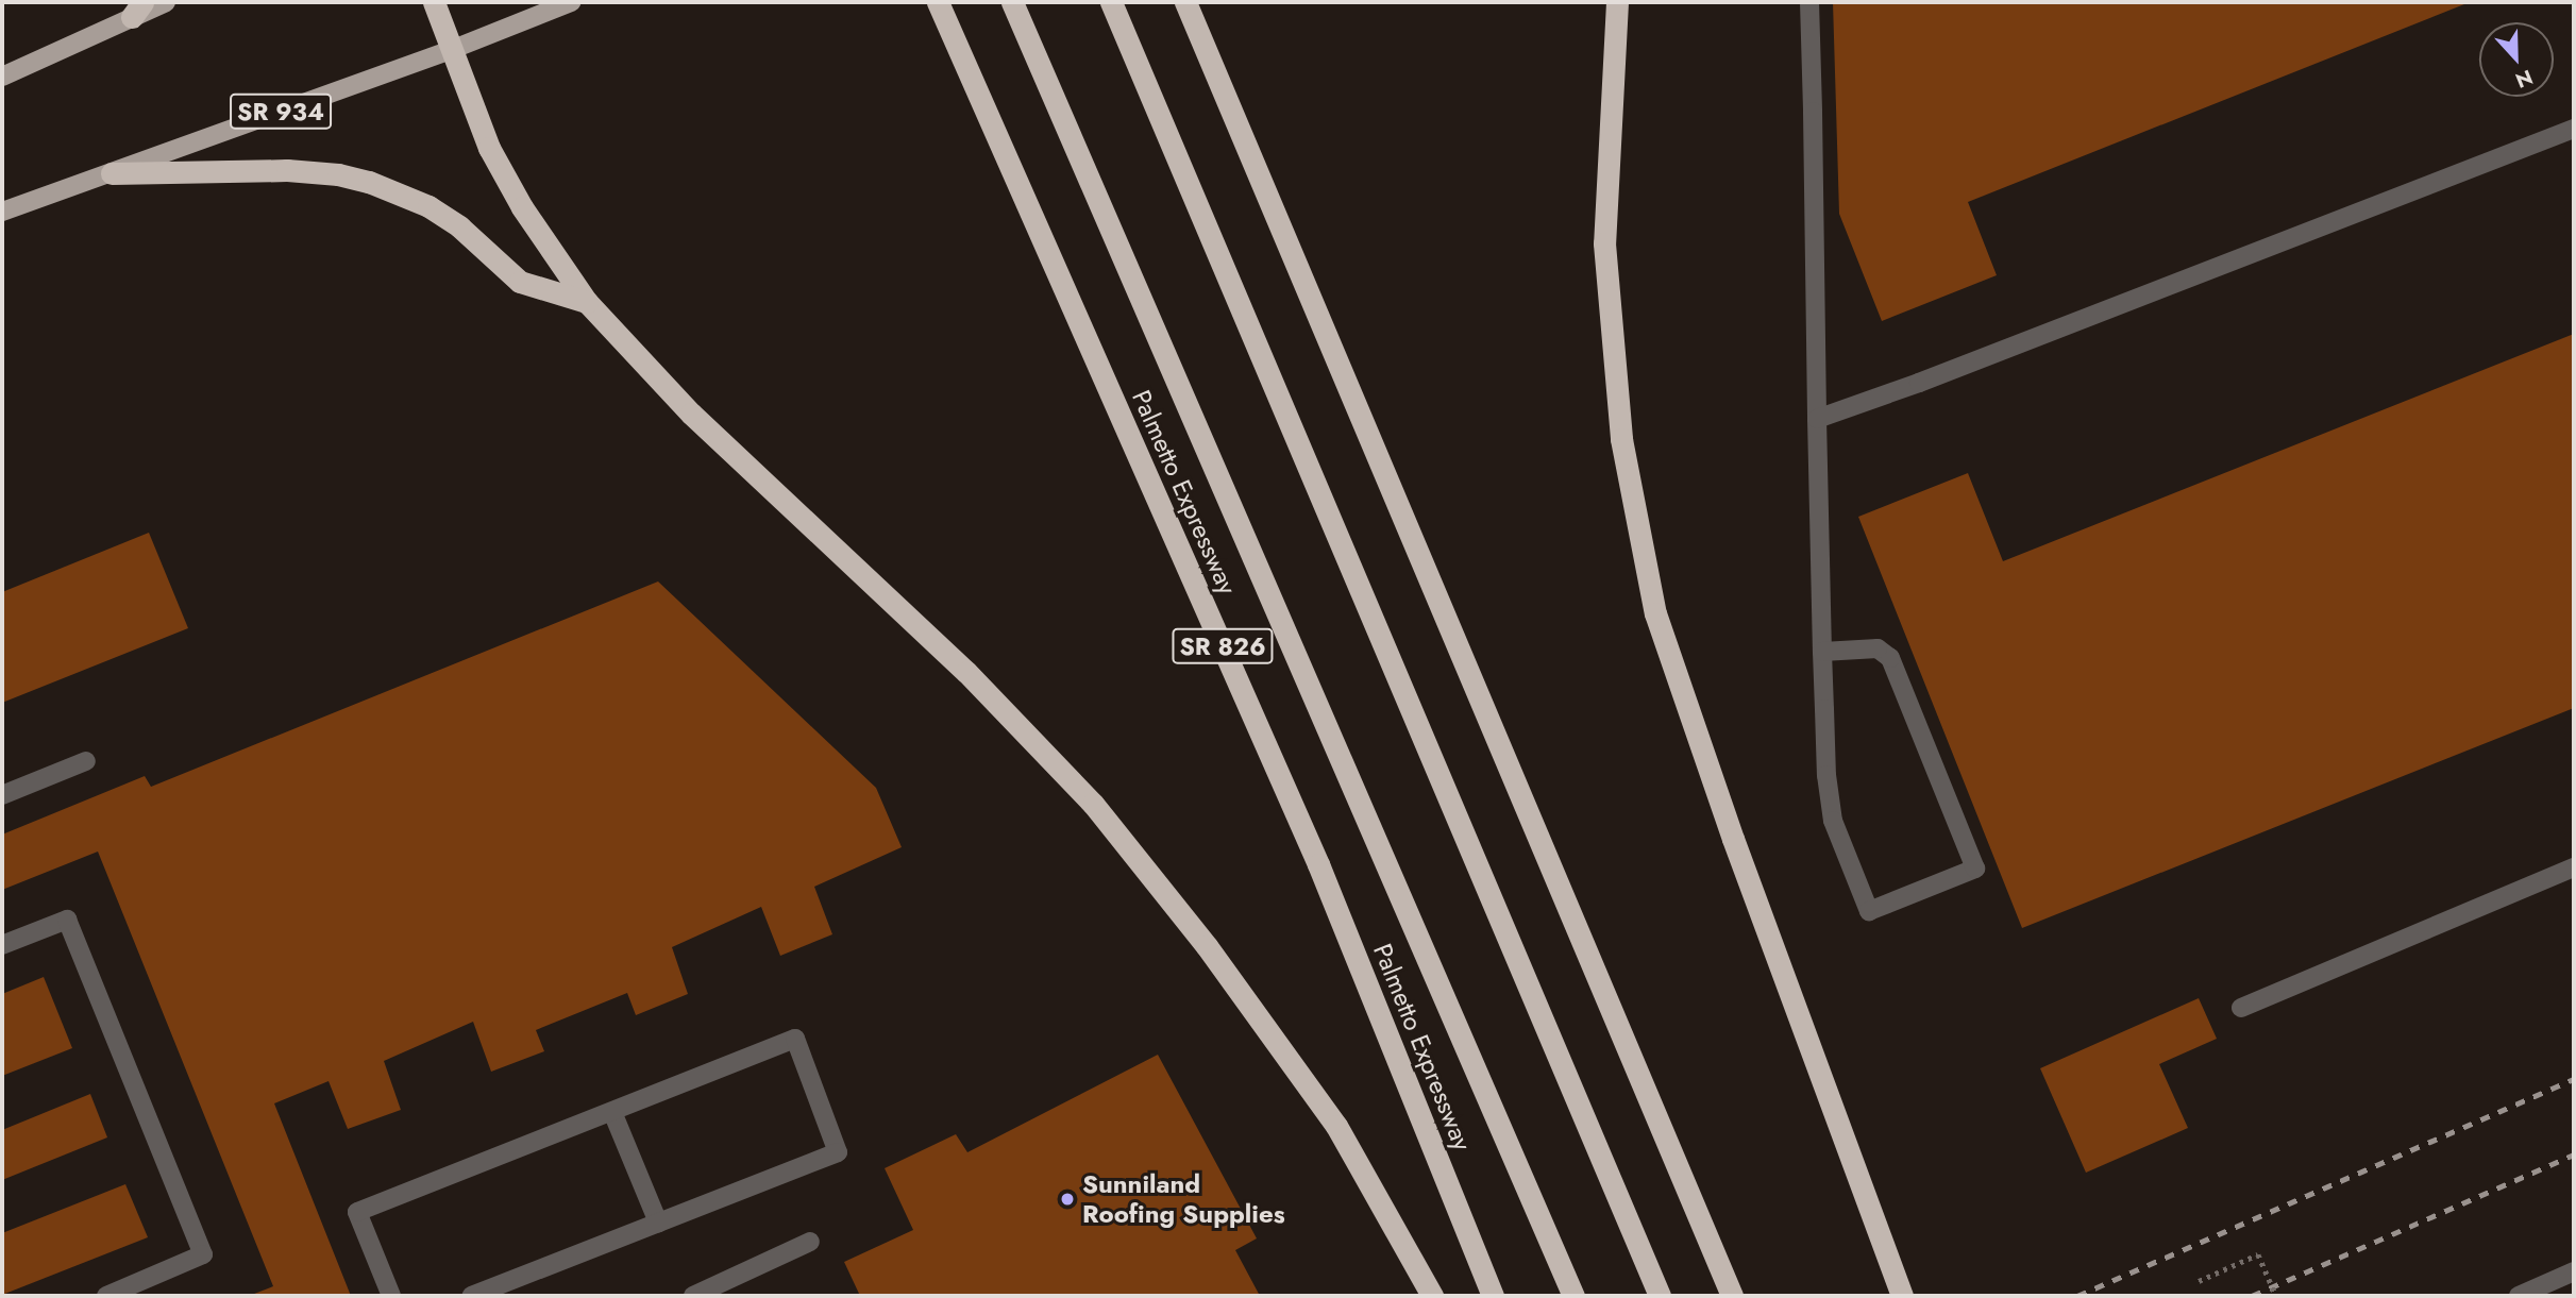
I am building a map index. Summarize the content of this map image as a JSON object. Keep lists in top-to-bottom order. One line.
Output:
{"streets":{"highway":["Palmetto Expressway","SR 826"],"main road":["SR 934"]},"places":["Sunniland Roofing Supplies"],"north":"bottom"}
